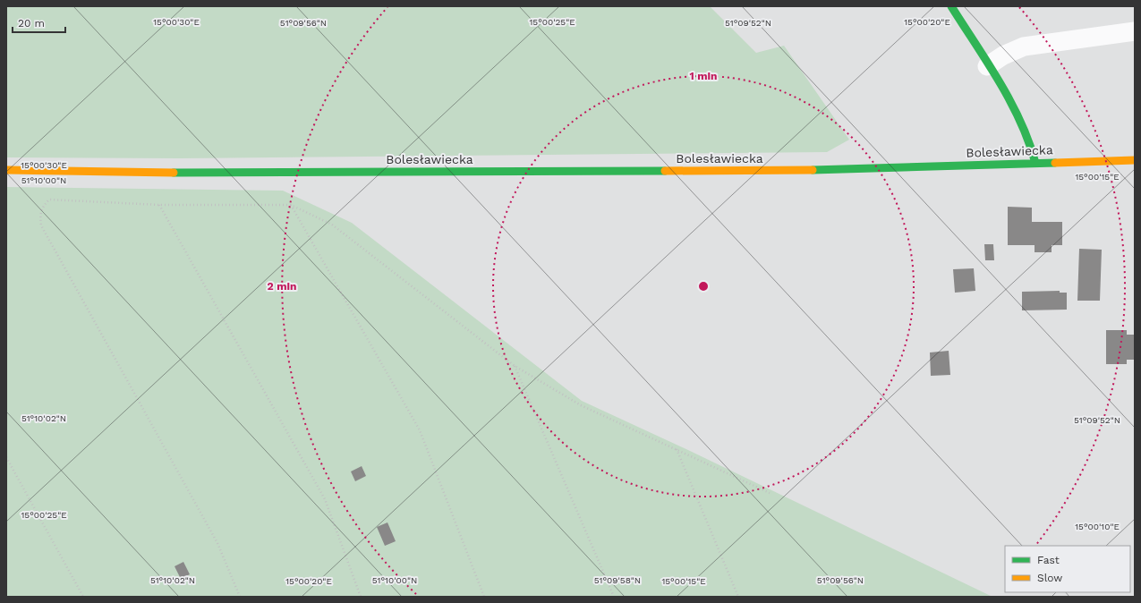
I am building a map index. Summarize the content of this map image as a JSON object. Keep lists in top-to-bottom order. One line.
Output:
{"streets":{"street":["Bolesławiecka"]},"legend":["Fast","Slow"],"scale_bar":"20 m","coordinates":["15°00'30\"E","15°00'25\"E","15°00'20\"E","51°09'56\"N","51°09'52\"N","15°00'15\"E","51°10'00\"N","51°10'02\"N","15°00'10\"E","51°09'58\"N"],"rings":["1 min","2 min"]}
